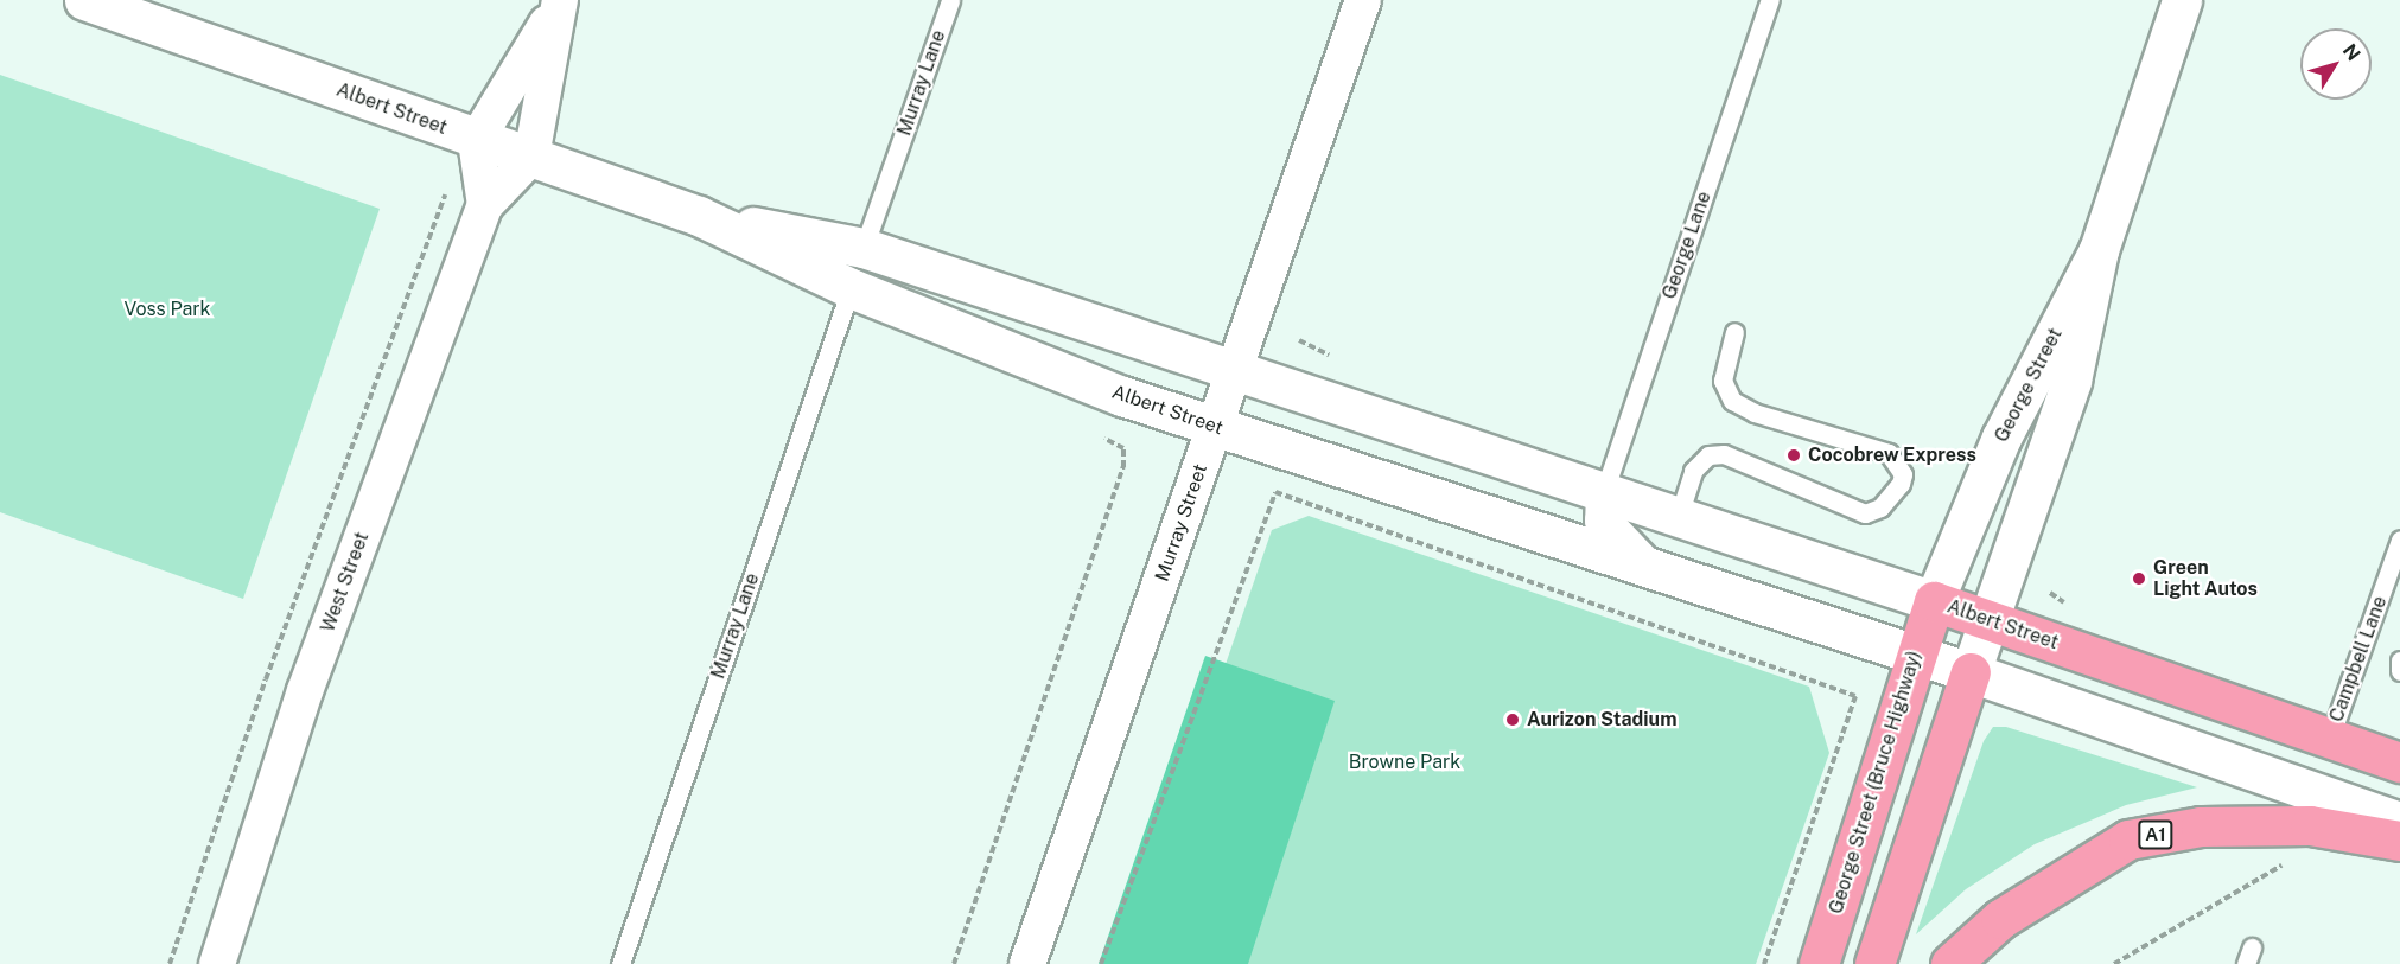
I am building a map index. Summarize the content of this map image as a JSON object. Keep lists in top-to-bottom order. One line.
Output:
{"streets":{"highway":["Albert Street","George Street (Bruce Highway)","A1"],"street":["George Street","Murray Street","West Street"],"lane":["Murray Lane","George Lane","Campbell Lane"]},"crossings":[["Murray Lane","Albert Street"],["Albert Street","George Lane"],["Albert Street","George Street"],["Albert Street","Murray Street"],["Albert Street","West Street"],["Albert Street","Campbell Lane"],["Albert Street","George Street (Bruce Highway)"],["George Street","George Street (Bruce Highway)"]],"parks":["Voss Park","Browne Park"],"places":["Cocobrew Express","Green Light Autos","Aurizon Stadium"],"north":"top right"}
